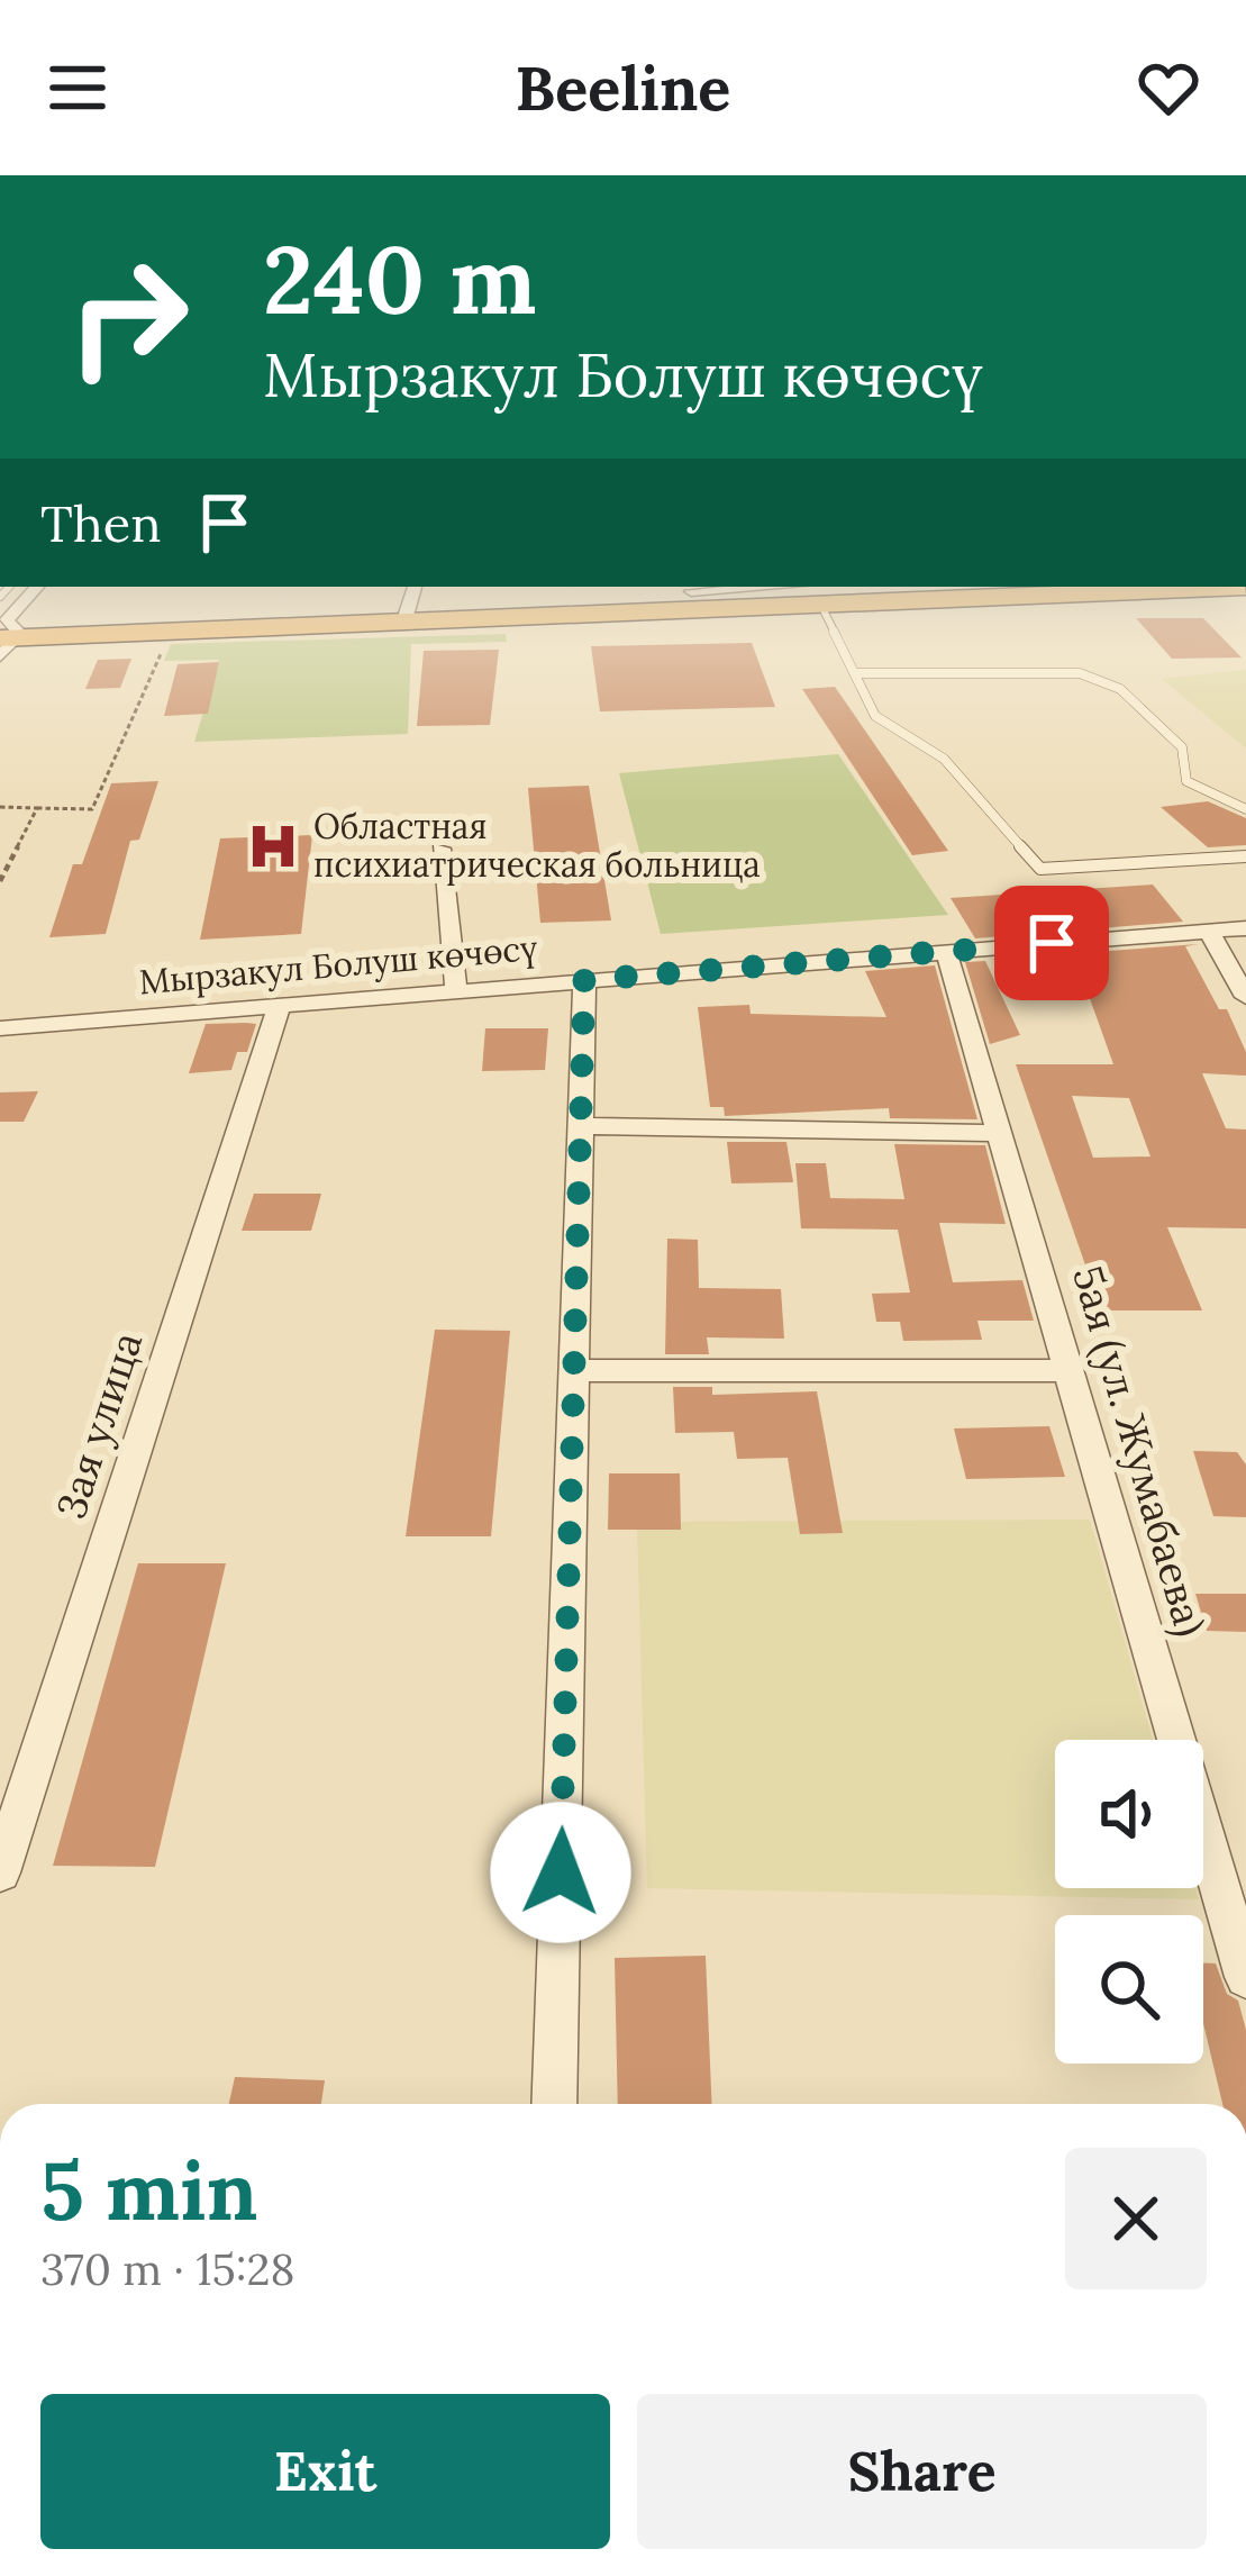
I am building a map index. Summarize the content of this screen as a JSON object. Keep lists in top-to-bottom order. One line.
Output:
{"streets":{"street":["Мырзакул Болуш көчөсү","3ая улица","5ая (ул. Жумабаева)"]},"crossings":[["Мырзакул Болуш көчөсү","3ая улица"],["Мырзакул Болуш көчөсү","5ая (ул. Жумабаева)"]],"places":{"hospital":["Областная психиатрическая больница"]},"page":{"header":"Beeline","turn":["240 m","Мырзакул Болуш көчөсү"],"then":"Then","heading":["5 min","370 m · 15:28"],"buttons":["Exit","Share"]}}
